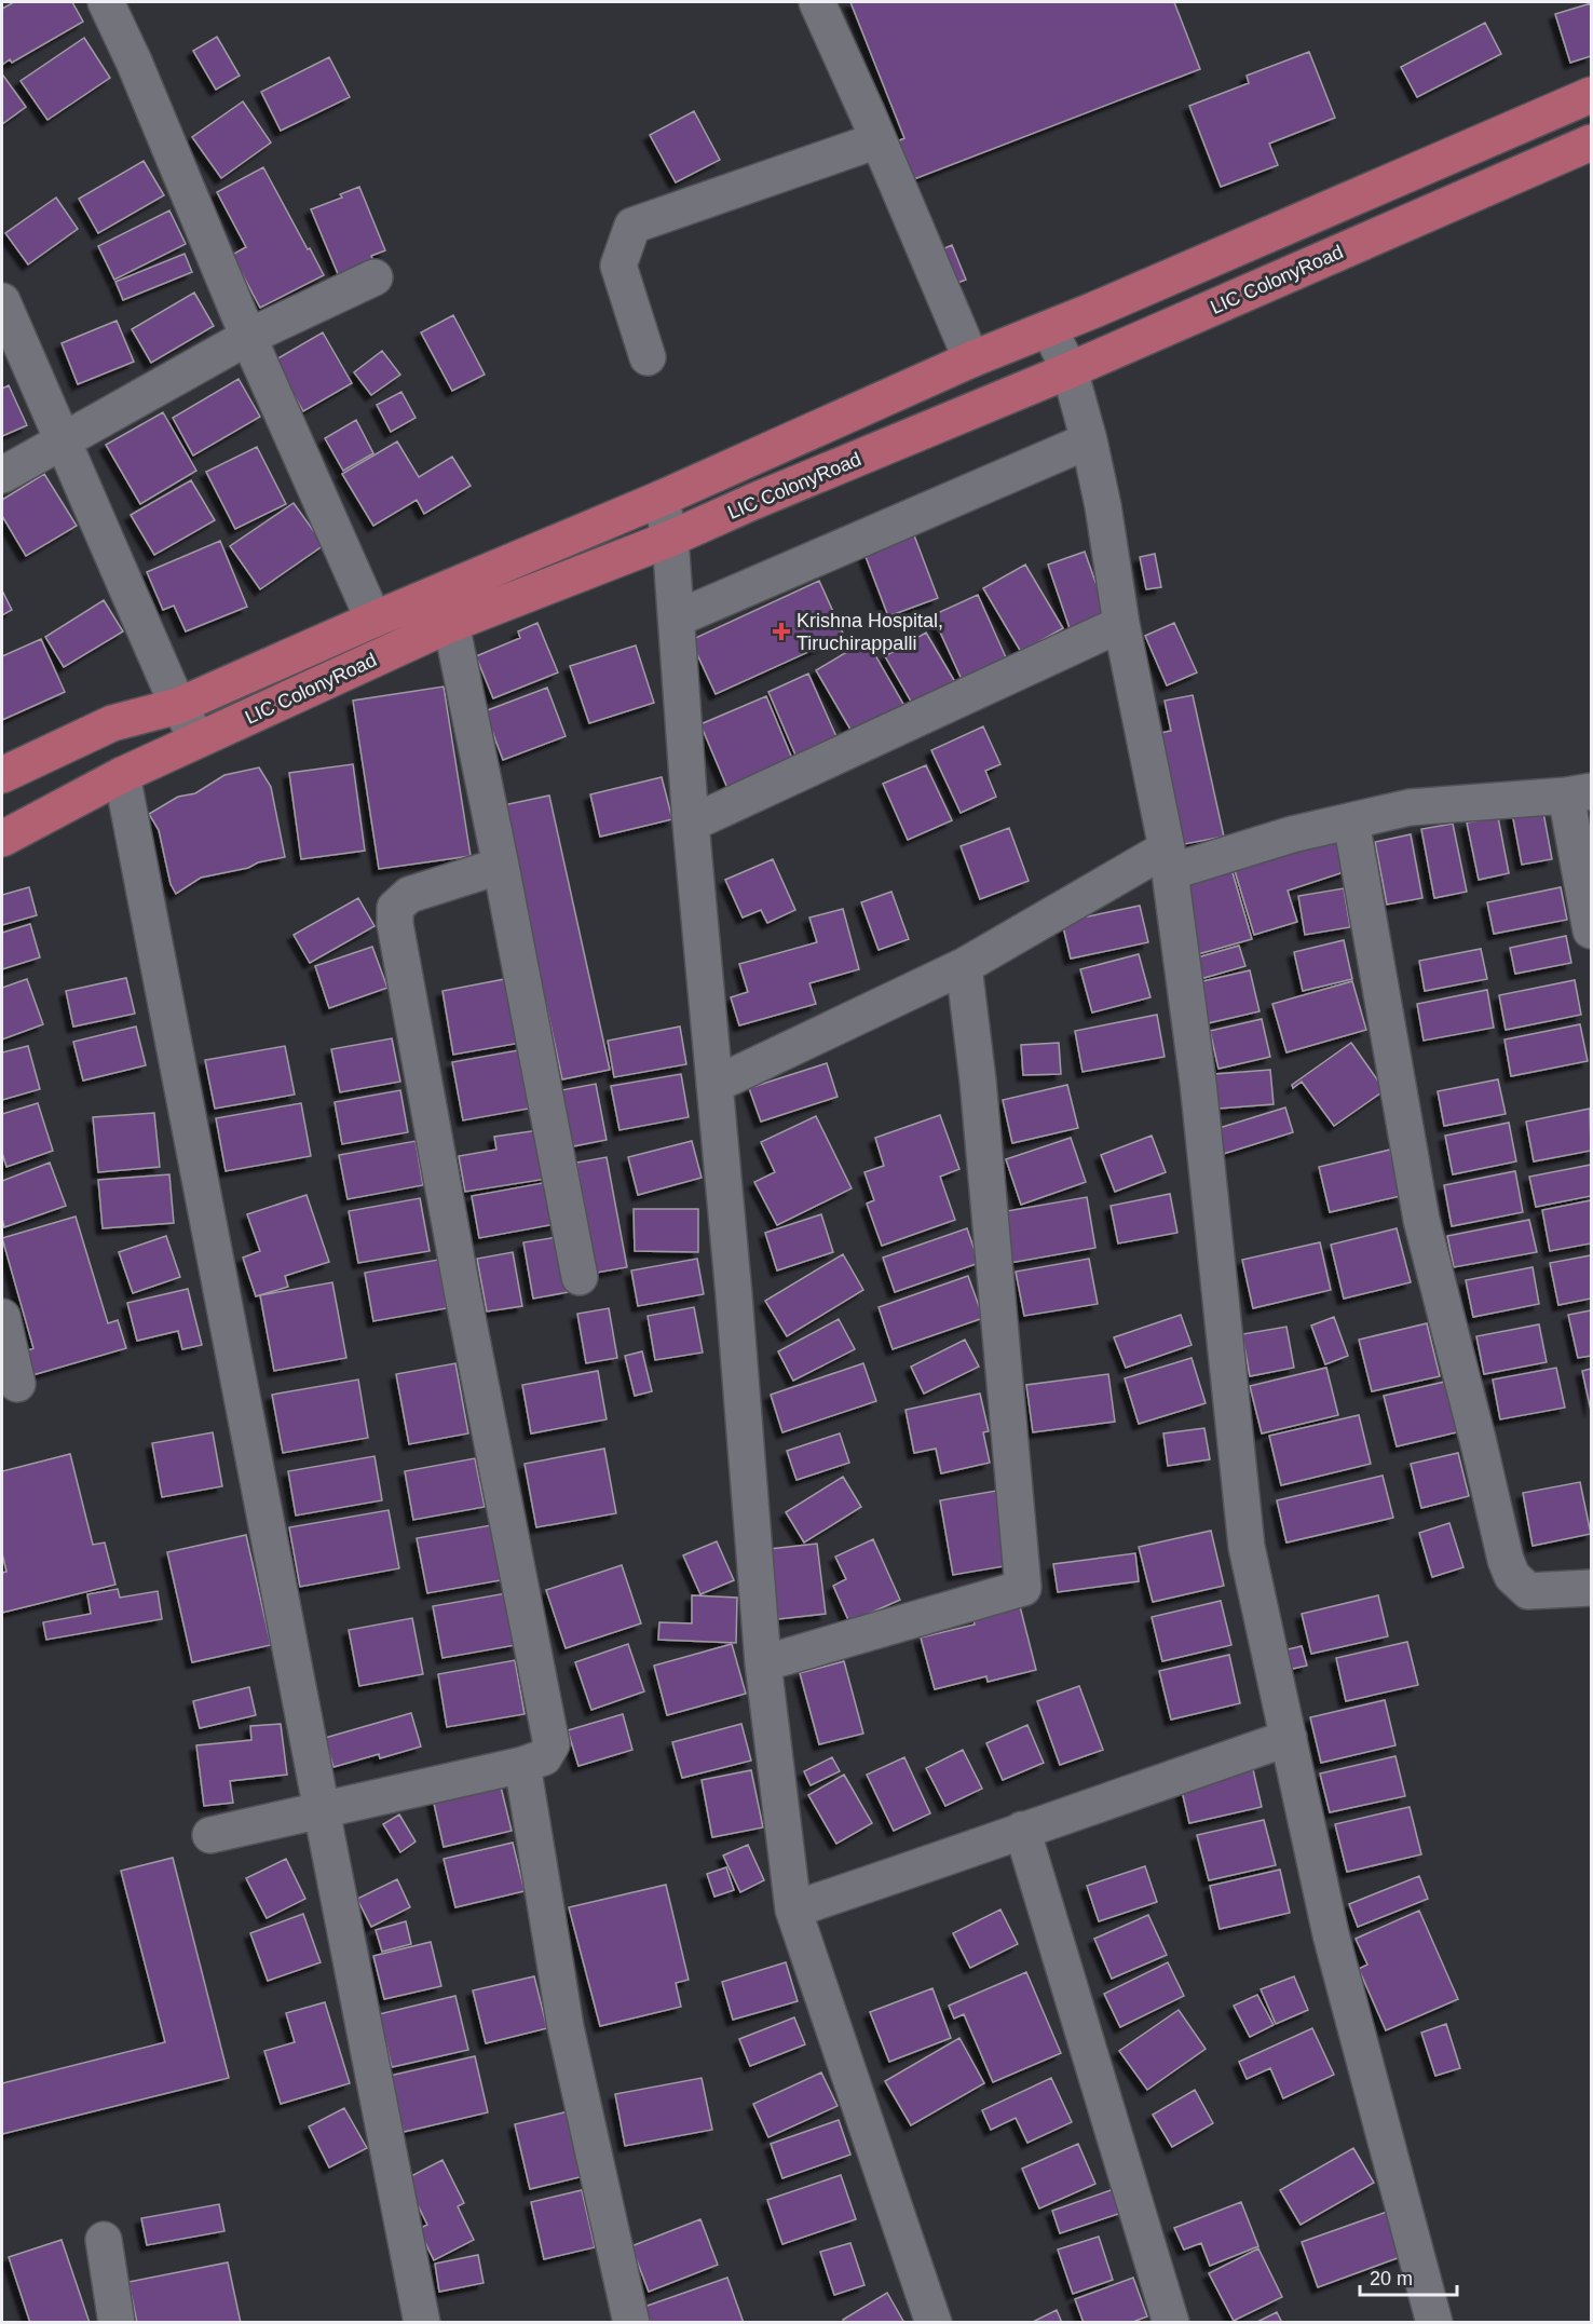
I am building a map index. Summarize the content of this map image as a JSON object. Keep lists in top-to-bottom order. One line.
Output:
{"streets":{"main road":["LIC ColonyRoad"]},"places":{"health":["Krishna Hospital, Tiruchirappalli"]},"scale_bar":"20 m"}
